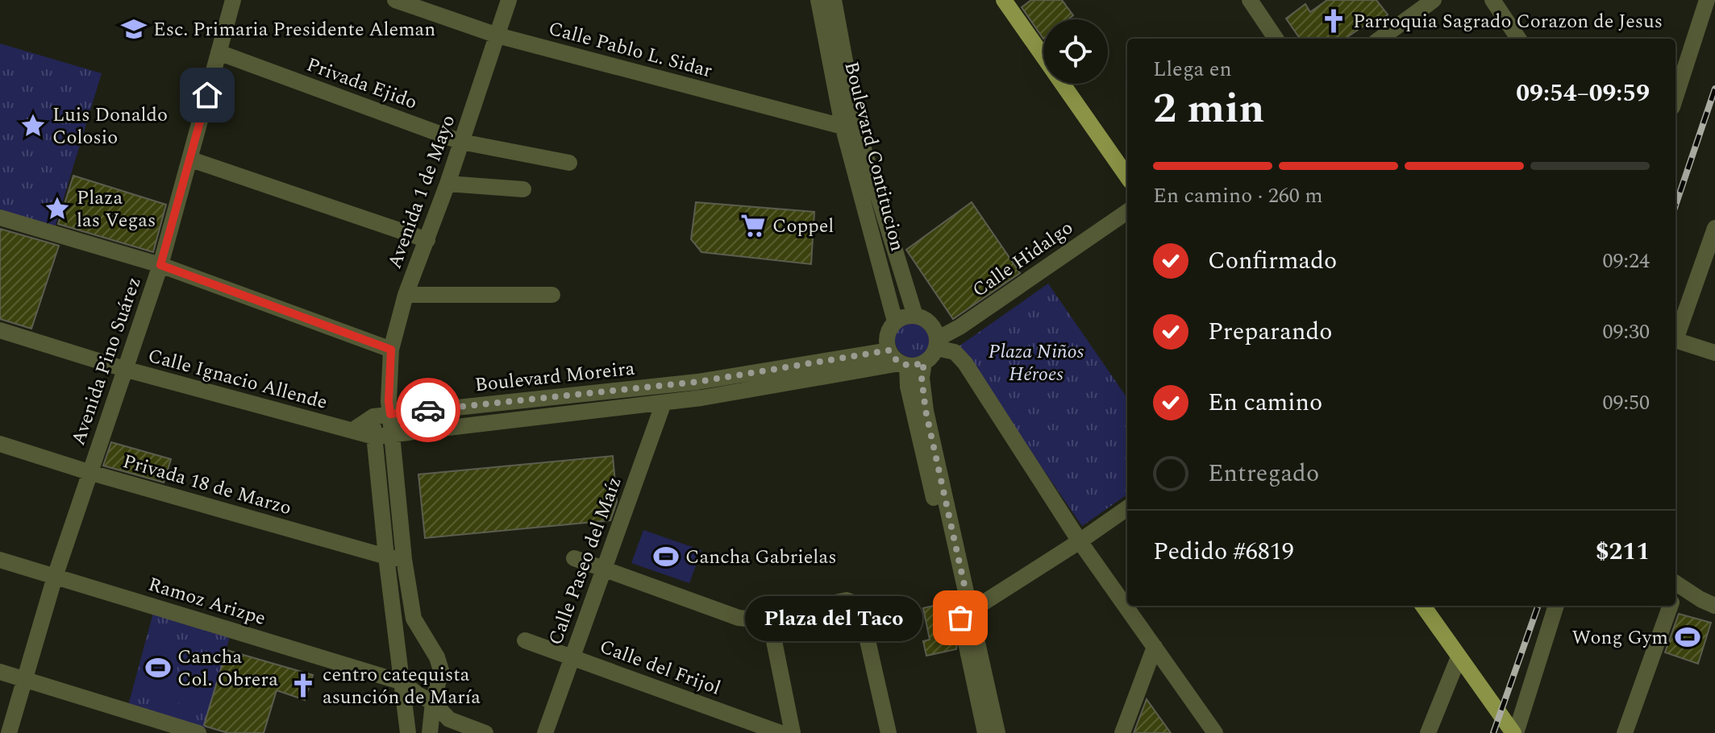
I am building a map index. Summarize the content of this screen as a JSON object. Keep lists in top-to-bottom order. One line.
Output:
{"streets":{"street":["Calle Pablo L. Sidar","Privada Ejido","Boulevard Contitucion","Avenida 1 de Mayo","Calle Hidalgo","Avenida Pino Suárez","Boulevard Moreira","Calle Ignacio Allende","Privada 18 de Marzo","Calle Paseo del Maíz","Ramoz Arizpe","Calle del Frijol"]},"crossings":[["Calle Pablo L. Sidar","Boulevard Contitucion"],["Calle Pablo L. Sidar","Avenida 1 de Mayo"],["Privada Ejido","Avenida 1 de Mayo"],["Privada Ejido","Avenida Pino Suárez"],["Boulevard Contitucion","Calle Hidalgo"],["Boulevard Contitucion","Boulevard Moreira"],["Avenida 1 de Mayo","Boulevard Moreira"],["Avenida 1 de Mayo","Privada 18 de Marzo"],["Avenida 1 de Mayo","Ramoz Arizpe"],["Calle Hidalgo","Boulevard Moreira"],["Avenida Pino Suárez","Calle Ignacio Allende"],["Avenida Pino Suárez","Privada 18 de Marzo"],["Avenida Pino Suárez","Ramoz Arizpe"],["Boulevard Moreira","Calle Ignacio Allende"],["Boulevard Moreira","Calle Paseo del Maíz"],["Calle Paseo del Maíz","Calle del Frijol"]],"parks":["Plaza Niños Héroes"],"places":{"church":["Parroquia Sagrado Corazon de Jesus","centro catequista asunción de María"],"school or university":["Esc. Primaria Presidente Aleman"],"place":["Luis Donaldo Colosio","Plaza las Vegas"],"supermarket":["Coppel"],"sports":["Cancha Gabrielas","Wong Gym","Cancha Col. Obrera"],"other":["Plaza del Taco"]},"page":{"heading":["2 min","Llega en","09:54–09:59"],"panel":["Pedido #6819","$211"],"bar":"En camino · 260 m","list":[["Confirmado","09:24"],["Preparando","09:30"],["En camino","09:50"],"Entregado"],"bubble":"Plaza del Taco"}}
